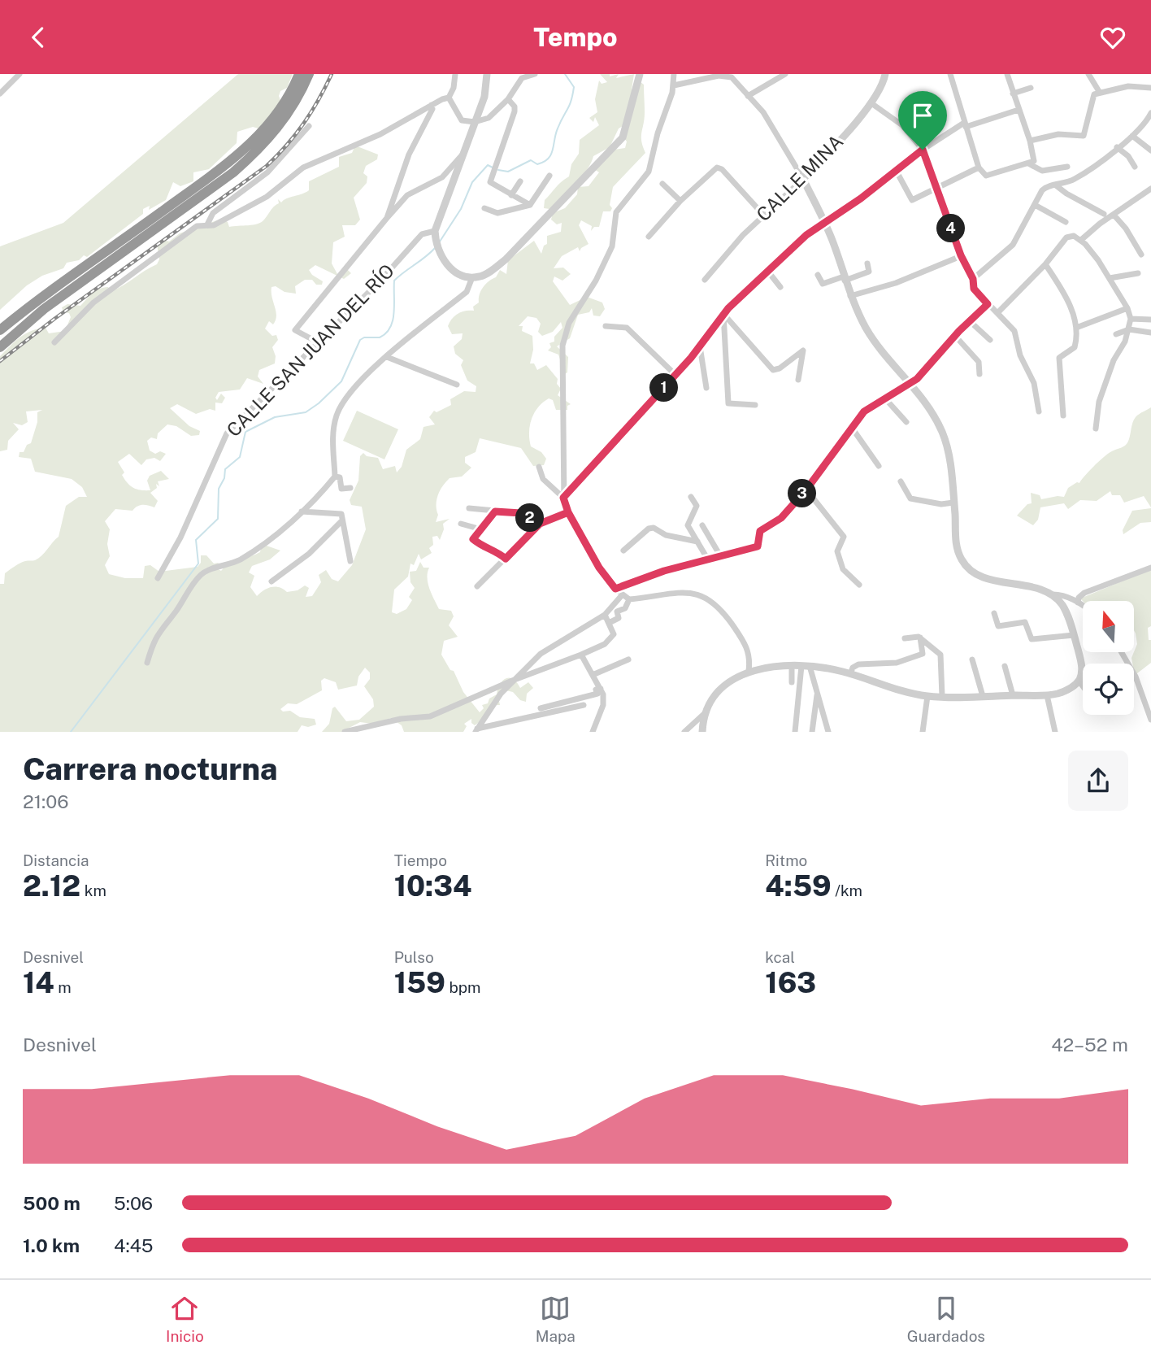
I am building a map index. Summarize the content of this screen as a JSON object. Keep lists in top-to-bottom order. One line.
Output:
{"streets":{"street":["CALLE MINA","CALLE SAN JUAN DEL RÍO"]},"north":"top","page":{"header":"Tempo","pins":["4","1","3","2"],"heading":["Carrera nocturna","21:06"],"stats":[["Distancia","2.12 km"],["Tiempo","10:34"],["Ritmo","4:59 /km"],["Desnivel","14 m"],["Pulso","159 bpm"],["kcal","163"]],"chart":["Desnivel","42–52 m"],"list":[{"name":"500 m","note":"5:06"},{"name":"1.0 km","note":"4:45"}],"tabs":["Inicio","Mapa","Guardados"]}}
